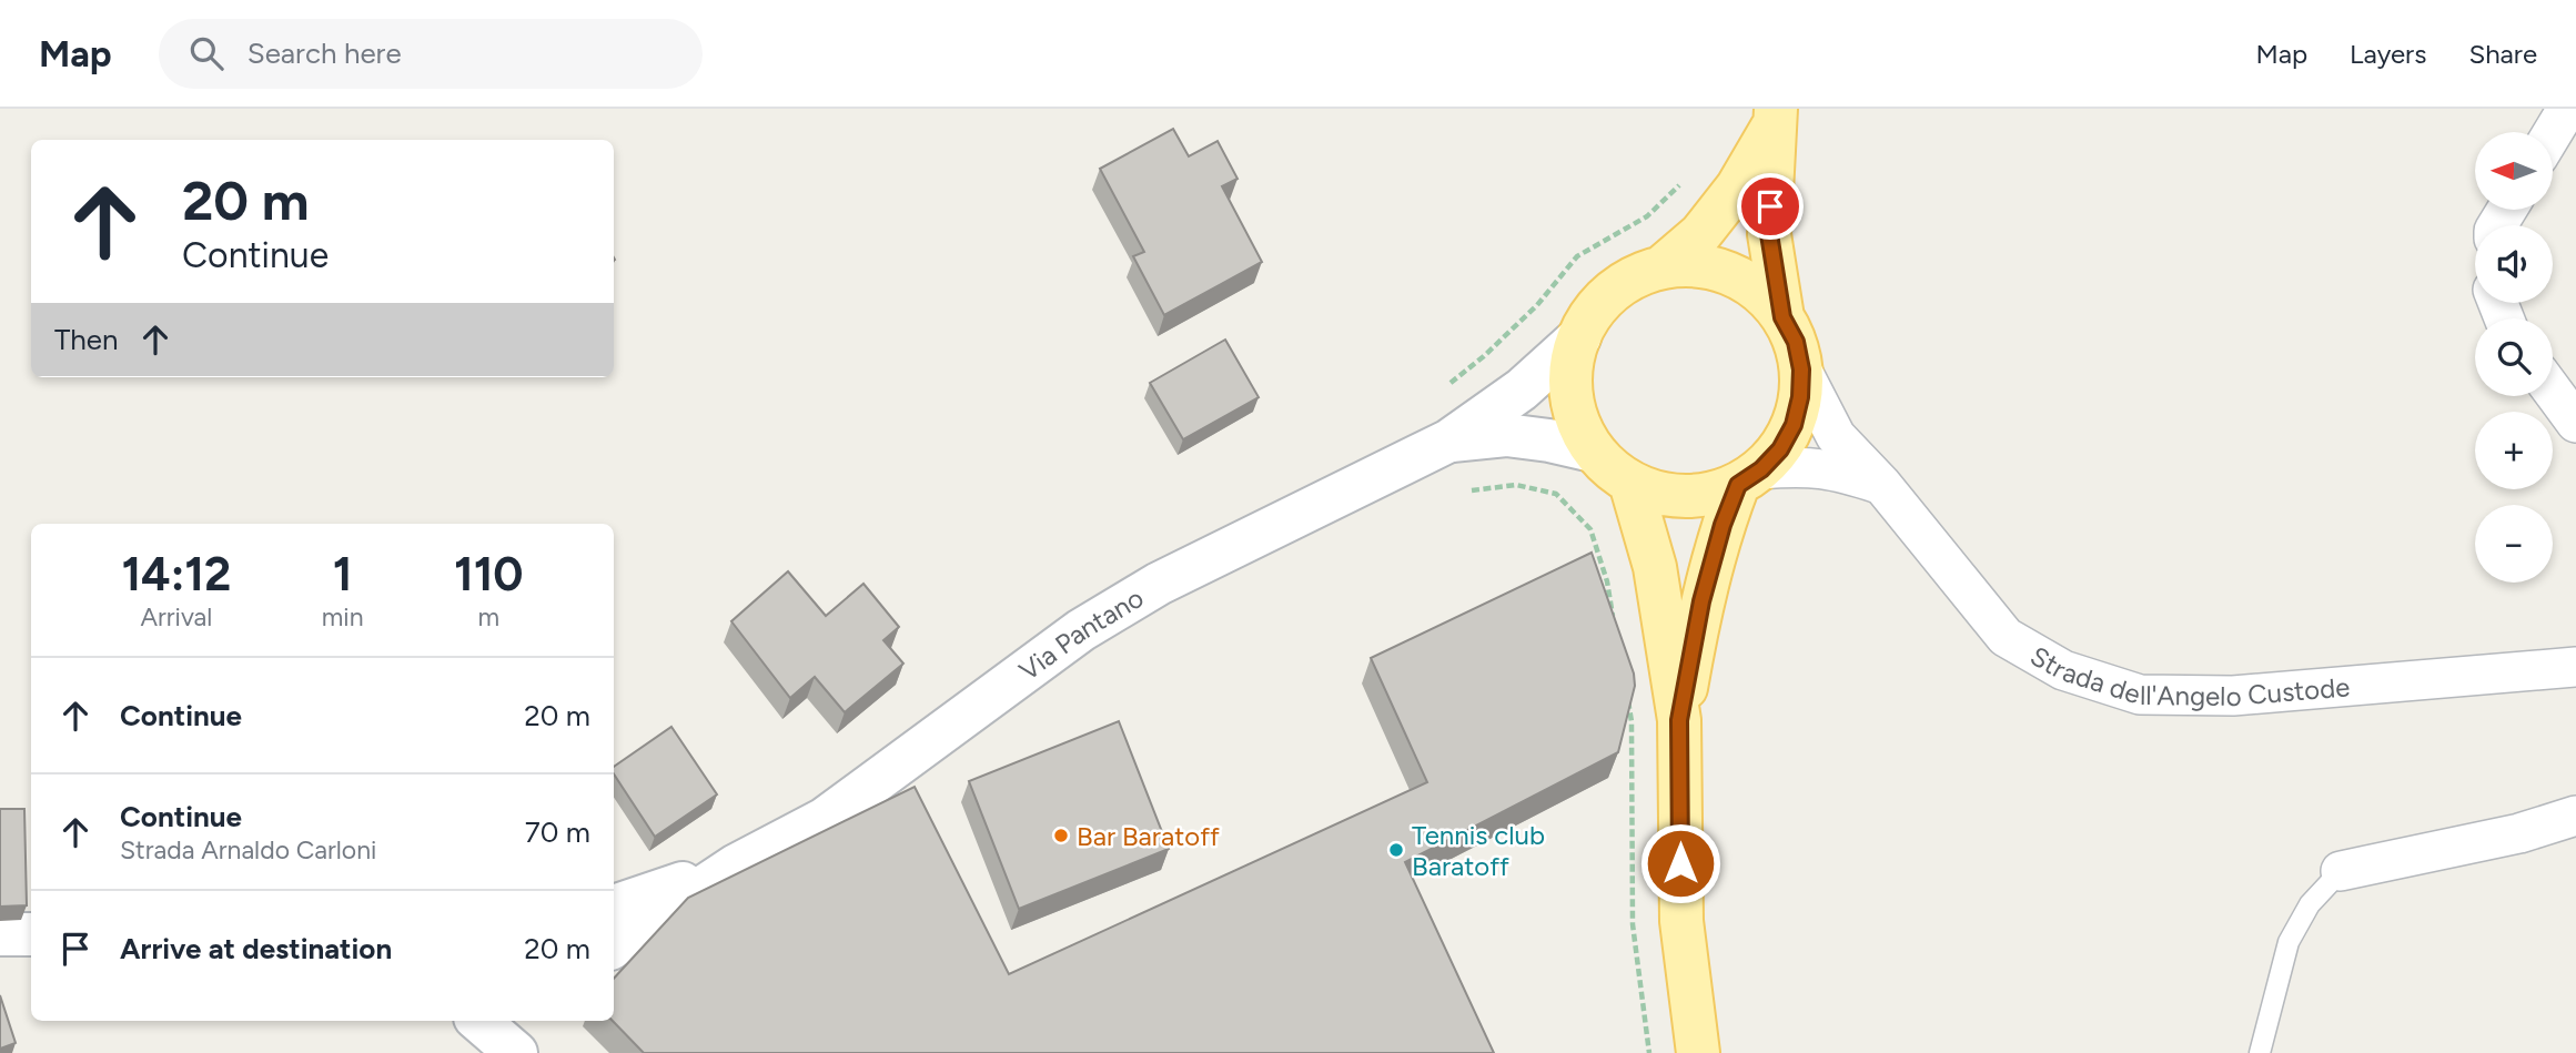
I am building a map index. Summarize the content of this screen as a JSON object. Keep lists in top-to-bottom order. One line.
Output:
{"streets":{"street":["Via Pantano","Strada dell'Angelo Custode"]},"crossings":[["Via Pantano","Strada dell'Angelo Custode"]],"places":["Bar Baratoff","Tennis club Baratoff"],"north":"left","page":{"header":"Map","search":"Search here","nav":["Map","Layers","Share"],"map_buttons":["+","−"],"turn":["20 m","Continue"],"then":"Then","eta":["14:12","Arrival","1","min","110","m"],"list":[{"name":"Continue","value":"20 m"},{"name":"Continue","note":"Strada Arnaldo Carloni","value":"70 m"},{"name":"Arrive at destination","value":"20 m"}]}}
